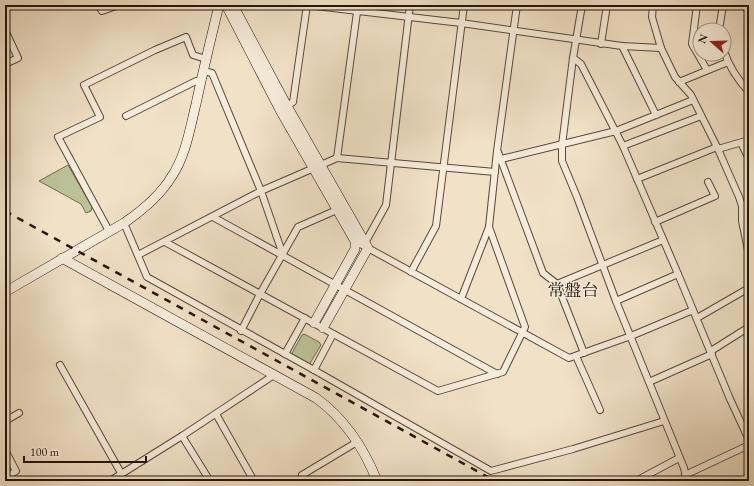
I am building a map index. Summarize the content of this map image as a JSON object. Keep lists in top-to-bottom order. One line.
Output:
{"districts":["常盤台"],"scale_bar":"100 m","north":"left"}
